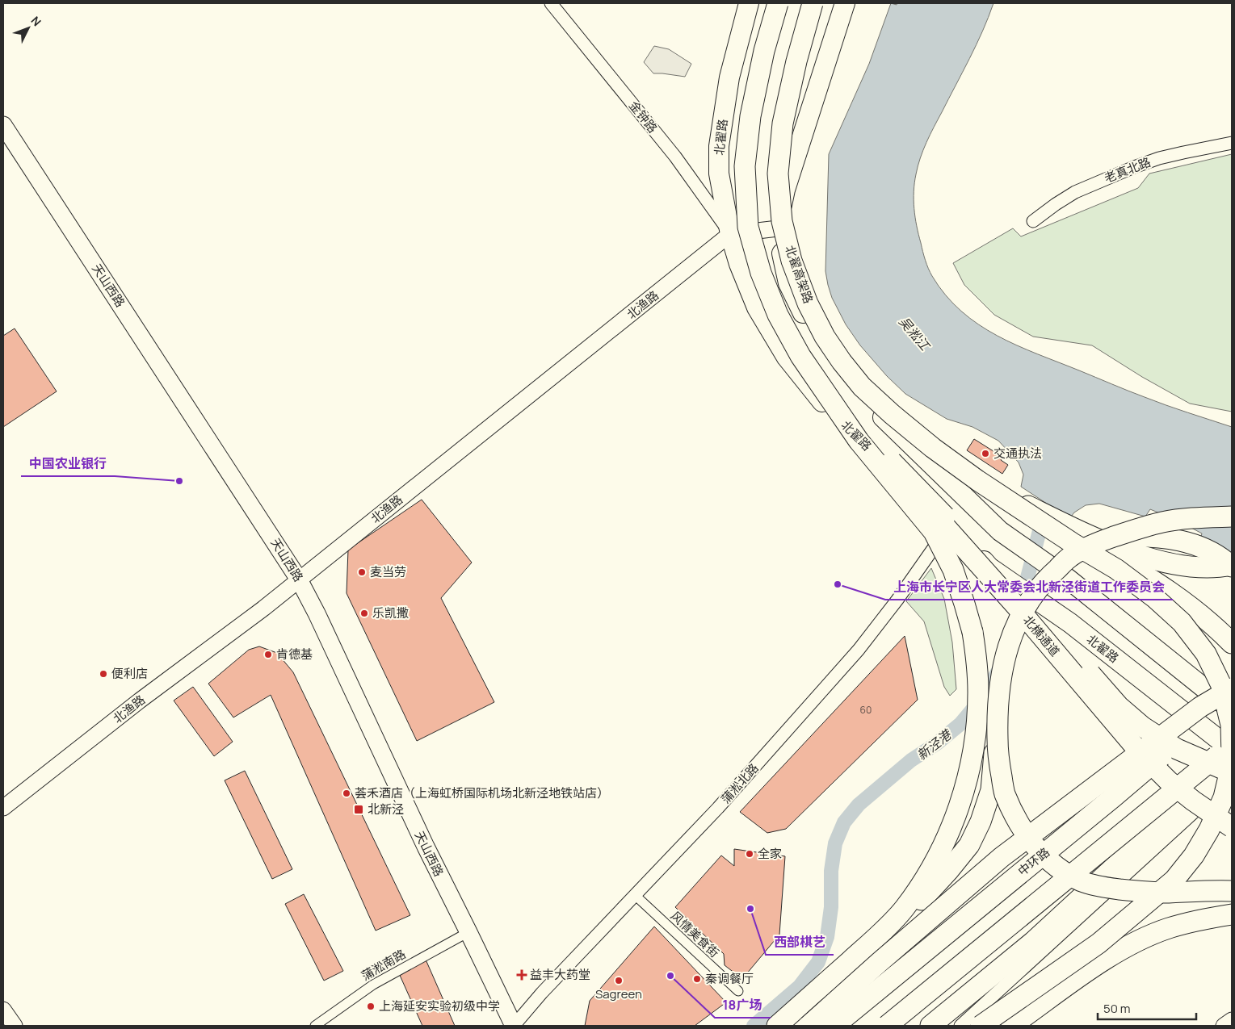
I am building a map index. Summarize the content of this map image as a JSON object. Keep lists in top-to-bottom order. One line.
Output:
{"streets":{"highway":["北翟高架路","北横通道","中环路"],"main road":["北翟路","天山西路"],"street":["金钟路","老真北路","北渔路","蒲淞北路","风情美食街","蒲淞南路"]},"crossings":[["金钟路","北翟路"],["金钟路","北渔路"],["北翟路","北渔路"],["北翟路","蒲淞北路"],["天山西路","北渔路"],["天山西路","蒲淞北路"],["天山西路","蒲淞南路"],["蒲淞北路","风情美食街"]],"water":["吴淞江","新泾港"],"places":{"other":["交通执法","中国农业银行","麦当劳","上海市长宁区人大常委会北新泾街道工作委员会","乐凯撒","肯德基","便利店","荟禾酒店（上海虹桥国际机场北新泾地铁站店）","全家","西部棋艺","18广场","秦调餐厅","Sagreen","上海延安实验初级中学"],"transit":["北新泾"],"health":["益丰大药堂"]},"house_numbers":["60"],"scale_bar":"50 m","north":"top right"}
